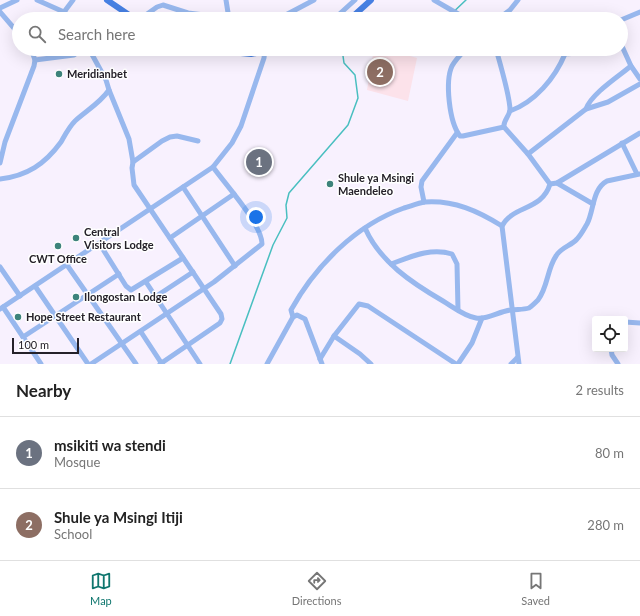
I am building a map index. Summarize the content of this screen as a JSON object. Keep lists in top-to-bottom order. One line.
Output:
{"places":["Meridianbet","Shule ya Msingi Maendeleo","Central Visitors Lodge","CWT Office","Ilongostan Lodge","Hope Street Restaurant"],"scale_bar":"100 m","page":{"search":"Search here","pins":["2","1"],"scale":"100 m","heading":["Nearby","2 results"],"list":[{"mark":"1","name":"msikiti wa stendi","note":"Mosque","value":"80 m"},{"mark":"2","name":"Shule ya Msingi Itiji","note":"School","value":"280 m"}],"nav":["Map","Directions","Saved"]}}
